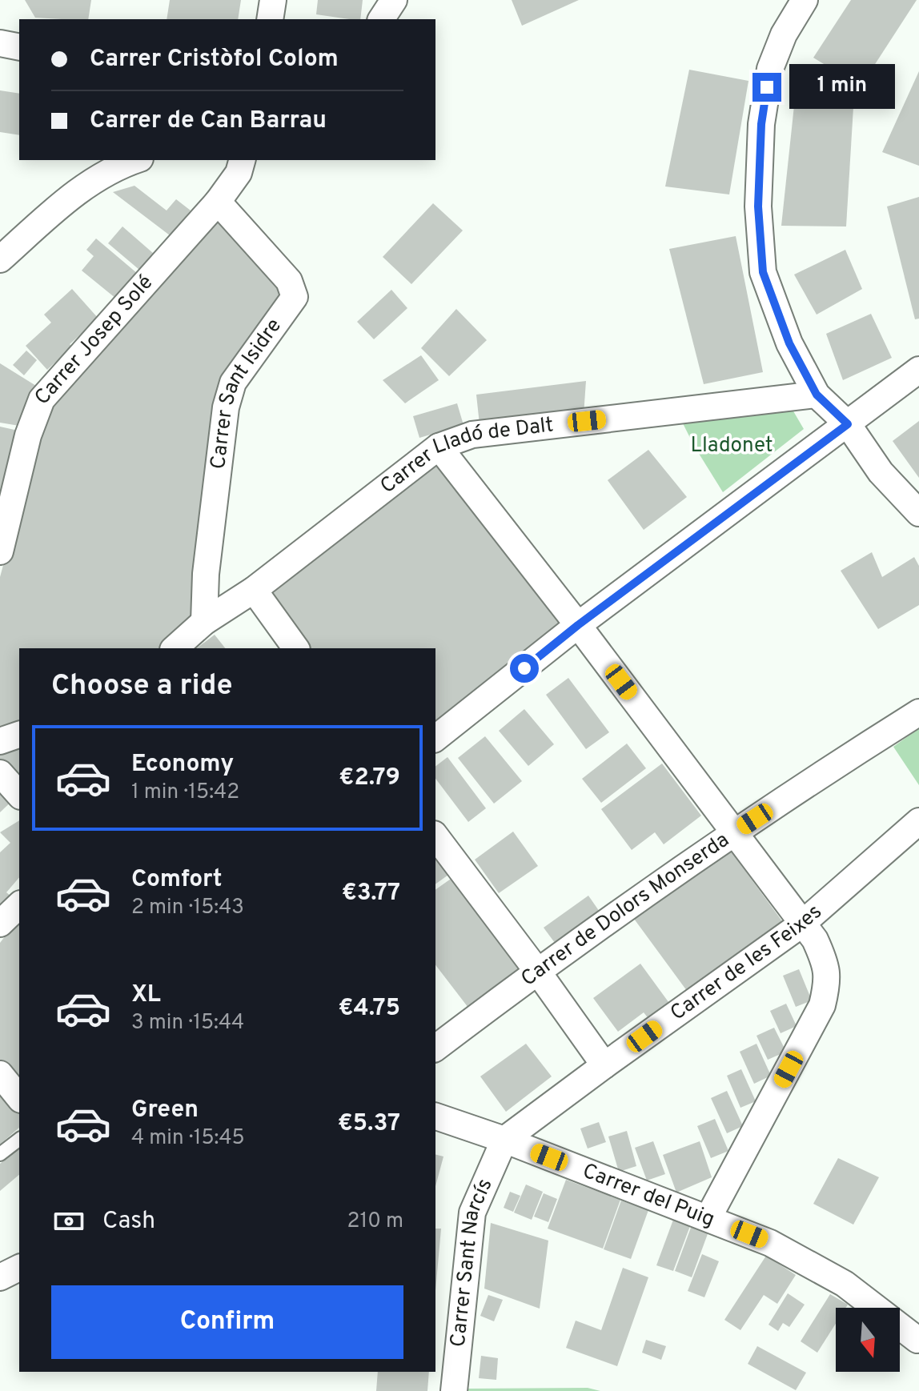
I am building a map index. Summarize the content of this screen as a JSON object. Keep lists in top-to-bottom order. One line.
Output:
{"streets":{"street":["Carrer Josep Solé","Carrer Sant Isidre","Carrer Lladó de Dalt","Carrer de Dolors Monserda","Carrer de les Feixes","Carrer del Puig","Carrer Sant Narcís"]},"crossings":[["Carrer Josep Solé","Carrer Sant Isidre"],["Carrer Sant Isidre","Carrer Lladó de Dalt"],["Carrer de les Feixes","Carrer del Puig"],["Carrer de les Feixes","Carrer Sant Narcís"],["Carrer del Puig","Carrer Sant Narcís"]],"parks":["Lladonet"],"north":"bottom","page":{"banner":["Carrer Cristòfol Colom","Carrer de Can Barrau"],"bubble":"1 min","heading":"Choose a ride","list":[{"name":"Economy","note":"1 min · 15:42","value":"€2.79"},{"name":"Comfort","note":"2 min · 15:43","value":"€3.77"},{"name":"XL","note":"3 min · 15:44","value":"€4.75"},{"name":"Green","note":"4 min · 15:45","value":"€5.37"}],"pay":["Cash","210 m"],"buttons":"Confirm"}}
